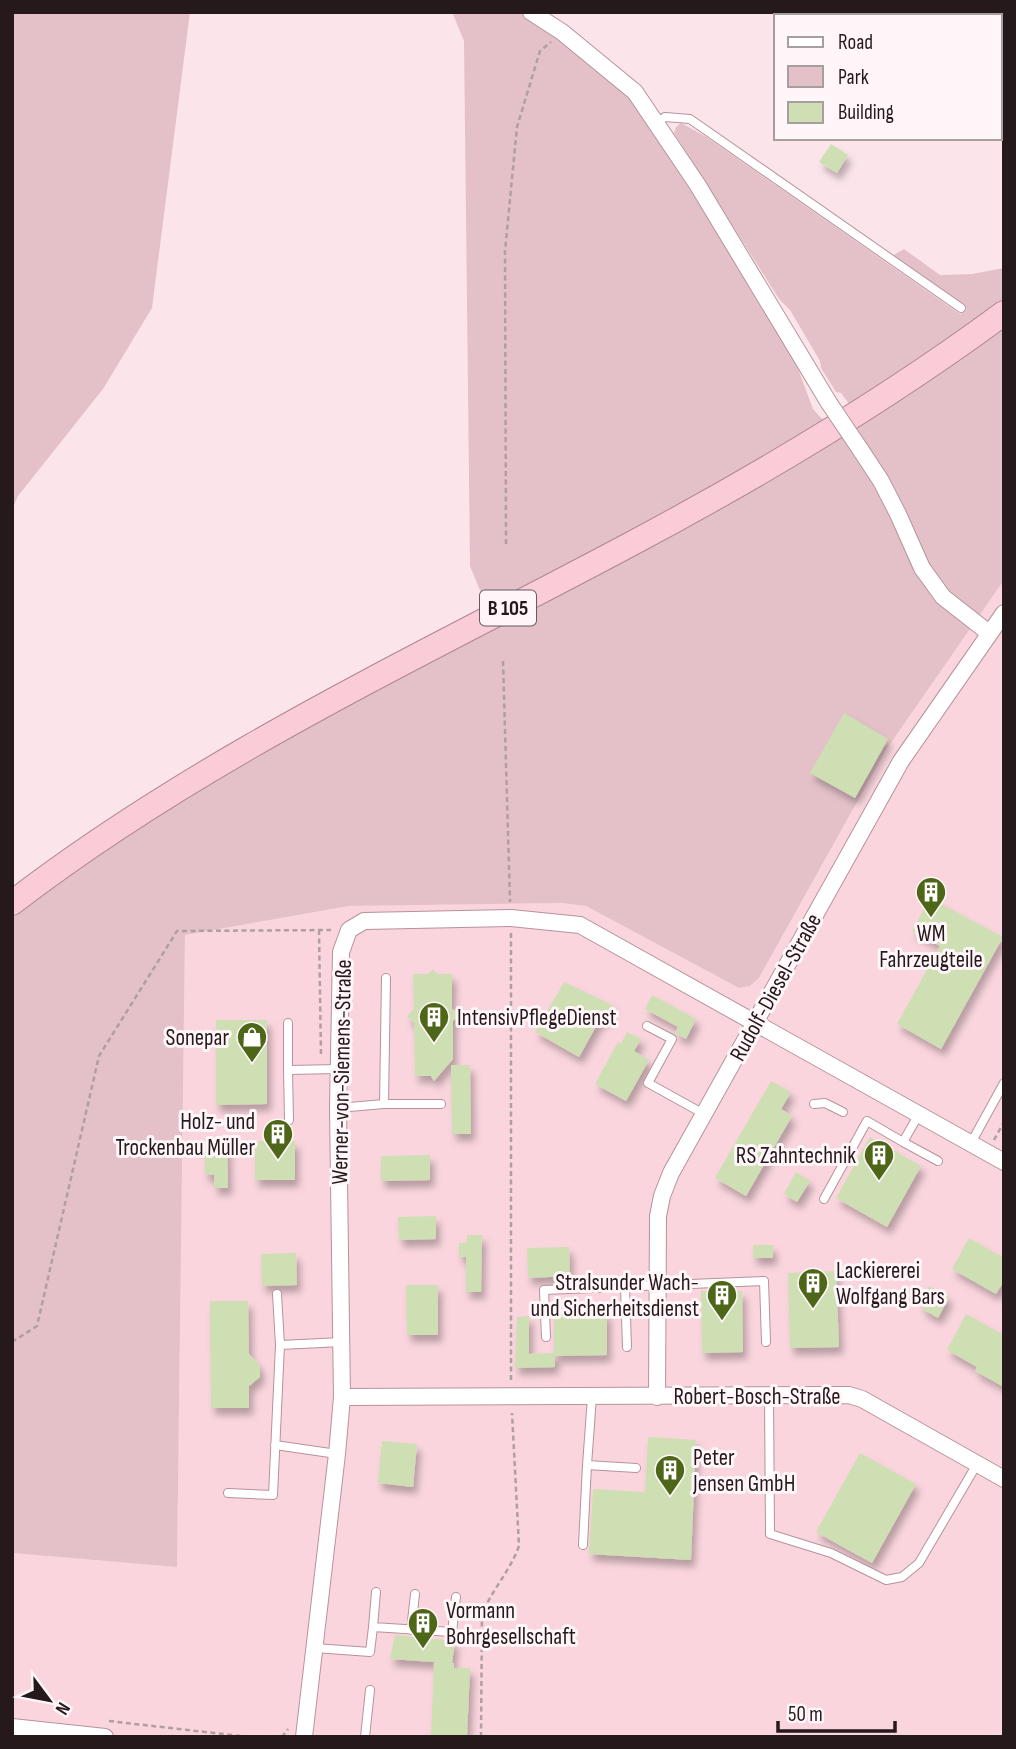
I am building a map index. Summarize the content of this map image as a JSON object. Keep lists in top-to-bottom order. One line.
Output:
{"streets":{"highway":["B 105"],"street":["Rudolf-Diesel-Straße","Werner-von-Siemens-Straße","Robert-Bosch-Straße"]},"crossings":[["Rudolf-Diesel-Straße","Werner-von-Siemens-Straße"],["Rudolf-Diesel-Straße","Robert-Bosch-Straße"]],"places":{"building":["WM Fahrzeugteile","IntensivPflegeDienst","Holz- und Trockenbau Müller","RS Zahntechnik","Lackiererei Wolfgang Bars","Stralsunder Wach- und Sicherheitsdienst","Peter Jensen GmbH","Vormann Bohrgesellschaft"],"shop":["Sonepar"]},"legend":["Road","Park","Building"],"scale_bar":"50 m","north":"bottom right"}
